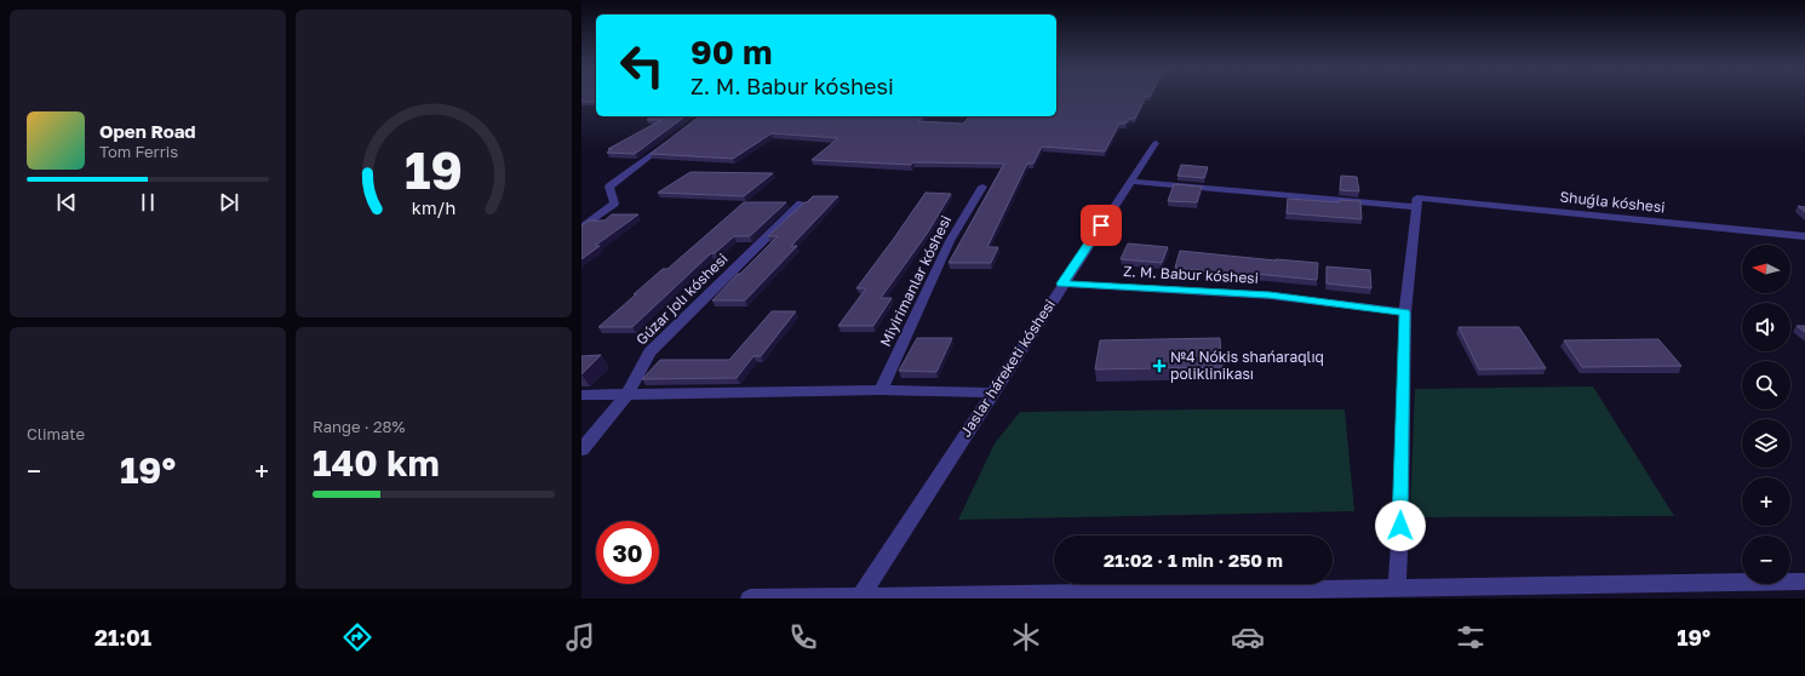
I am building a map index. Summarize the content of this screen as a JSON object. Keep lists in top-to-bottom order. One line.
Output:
{"streets":{"street":["Shuǵla kóshesi","Z. M. Babur kóshesi","Miyirimanlar kóshesi","Gúzar jolı kóshesi","Jaslar háreketi kóshesi"]},"crossings":[["Shuǵla kóshesi","Jaslar háreketi kóshesi"],["Z. M. Babur kóshesi","Jaslar háreketi kóshesi"]],"places":{"health":["№4 Nókis shańaraqlıq poliklinikası"]},"north":"left","page":{"turn":["90 m","Z. M. Babur kóshesi"],"song":["Open Road","Tom Ferris"],"map_buttons":["+","−"],"tile":["Climate",["Range · 28%","140 km"]],"heat":["−","19°","+"],"limit":"30","trip":"21:02 · 1 min · 250 m","tabs":["21:01","19°"],"gauge":["19","km/h"]}}
